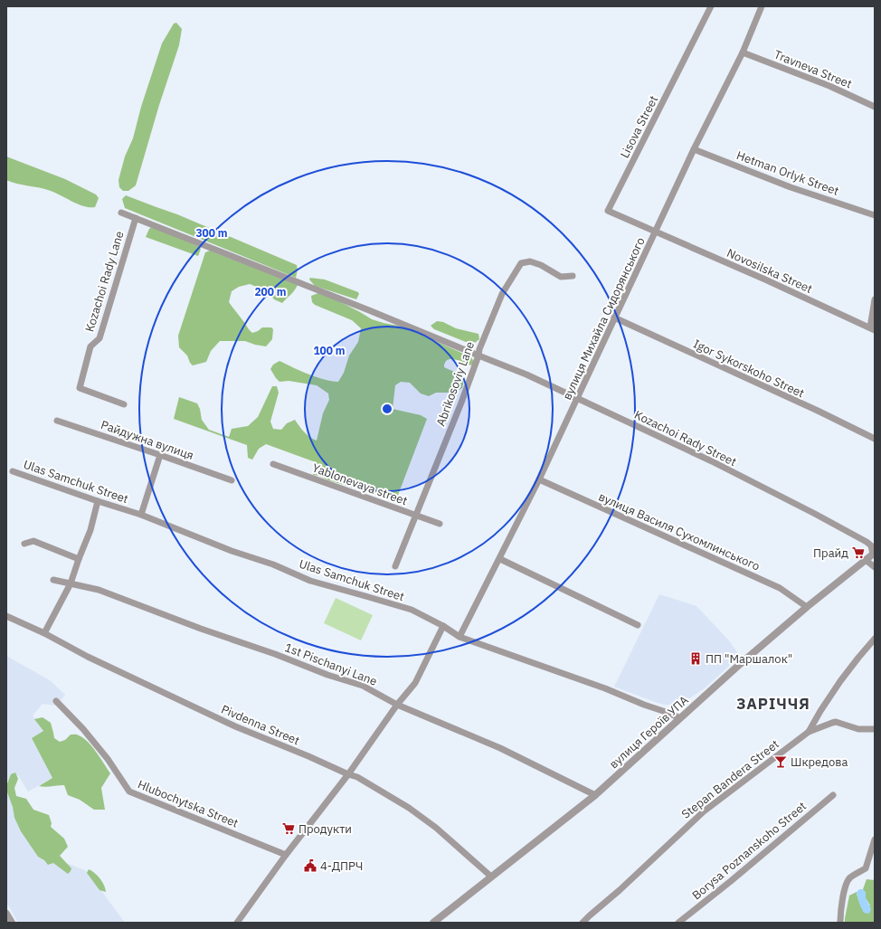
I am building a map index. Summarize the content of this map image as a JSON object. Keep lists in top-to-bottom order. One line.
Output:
{"streets":{"street":["Travneva Street","Lisova Street","Hetman Orlyk Street","Novosilska Street","Kozachoi Rady Lane","вулиця Михайла Сидорянського","Igor Sykorskoho Street","Abrikosoviy Lane","Kozachoi Rady Street","Райдужна вулиця","Ulas Samchuk Street","Yablonevaya street","вулиця Василя Сухомлинського","1st Pischanyi Lane","Pivdenna Street","вулиця Героїв УПА","Stepan Bandera Street","Hlubochytska Street","Borysa Poznanskoho Street"]},"crossings":[["Travneva Street","вулиця Михайла Сидорянського"],["Lisova Street","Novosilska Street"],["Lisova Street","вулиця Михайла Сидорянського"],["Hetman Orlyk Street","вулиця Михайла Сидорянського"],["Novosilska Street","вулиця Михайла Сидорянського"],["Kozachoi Rady Lane","Kozachoi Rady Street"],["вулиця Михайла Сидорянського","Igor Sykorskoho Street"],["вулиця Михайла Сидорянського","Kozachoi Rady Street"],["вулиця Михайла Сидорянського","Ulas Samchuk Street"],["вулиця Михайла Сидорянського","вулиця Василя Сухомлинського"],["Abrikosoviy Lane","Kozachoi Rady Street"],["Abrikosoviy Lane","Yablonevaya street"],["Kozachoi Rady Street","вулиця Героїв УПА"],["Ulas Samchuk Street","вулиця Героїв УПА"],["вулиця Василя Сухомлинського","вулиця Героїв УПА"],["1st Pischanyi Lane","вулиця Героїв УПА"],["Pivdenna Street","вулиця Героїв УПА"]],"districts":["ЗАРІЧЧЯ"],"places":{"supermarket":["Прайд","Продукти"],"building":["ПП \"Маршалок\""],"bar":["Шкредова"],"public building":["4-ДПРЧ"]},"rings":["300 m","200 m","100 m"]}
